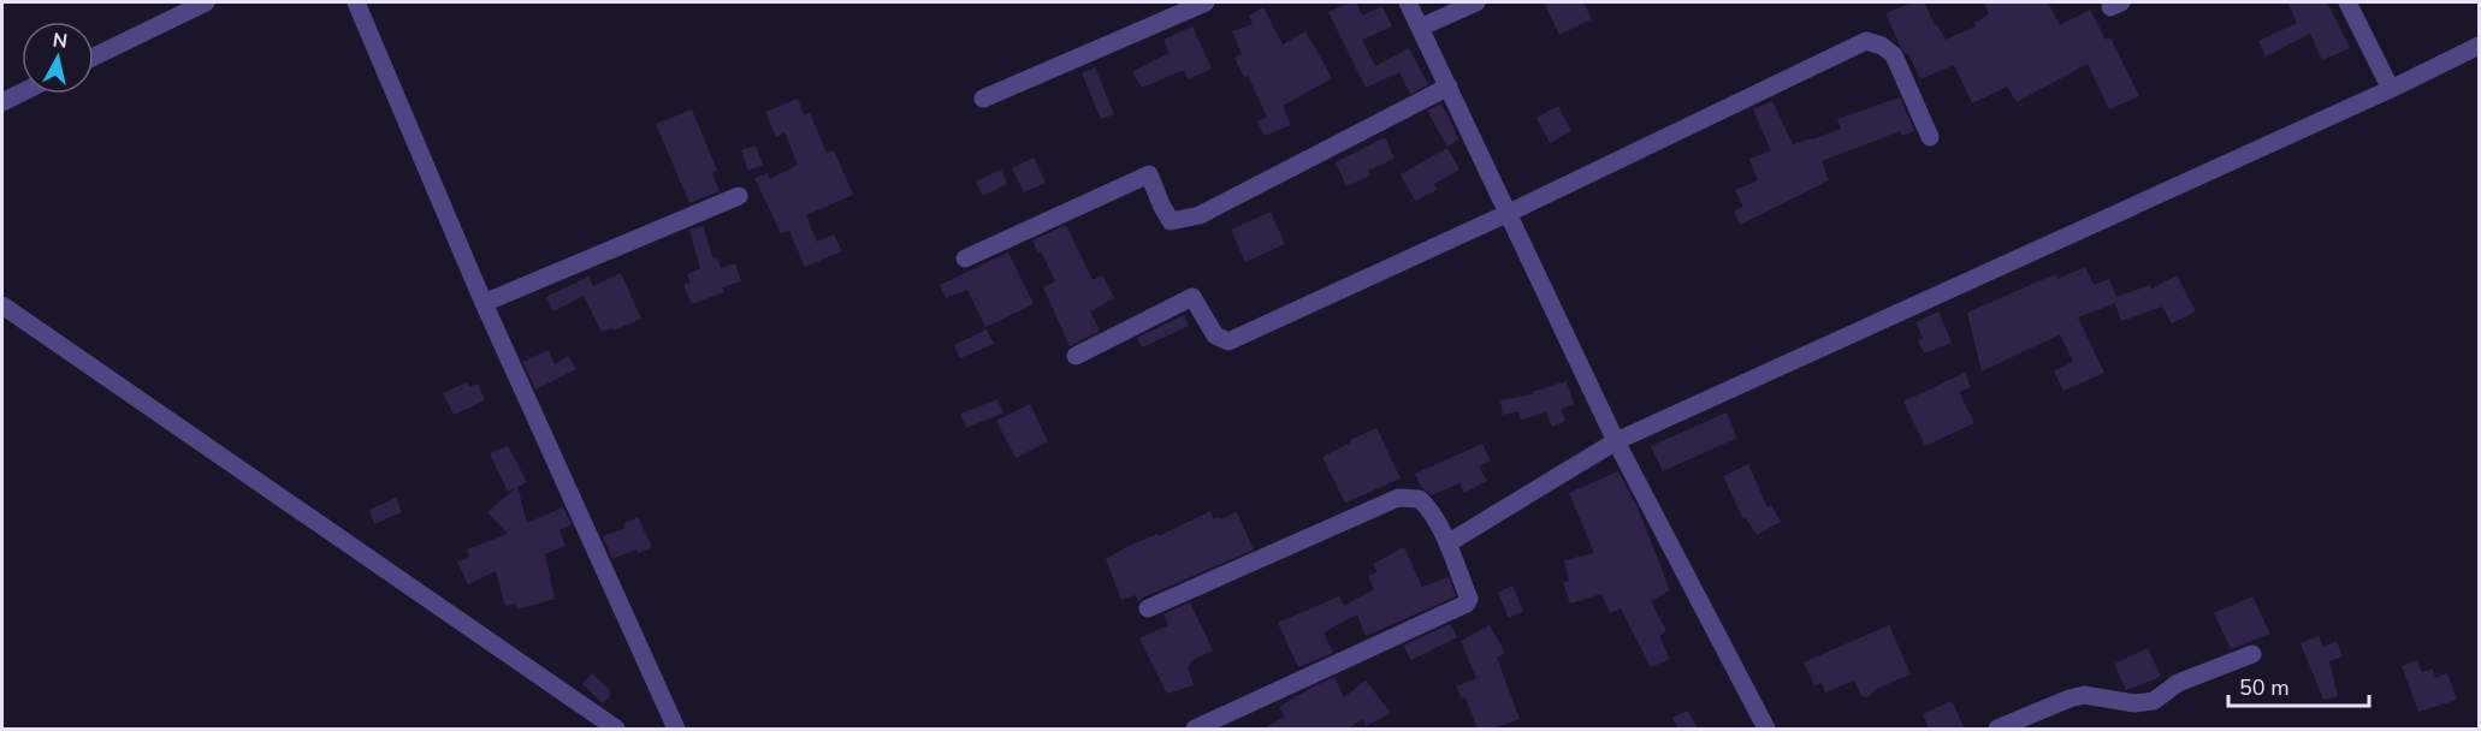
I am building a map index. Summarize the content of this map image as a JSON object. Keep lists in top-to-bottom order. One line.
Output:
{"scale_bar":"50 m","north":"top"}
